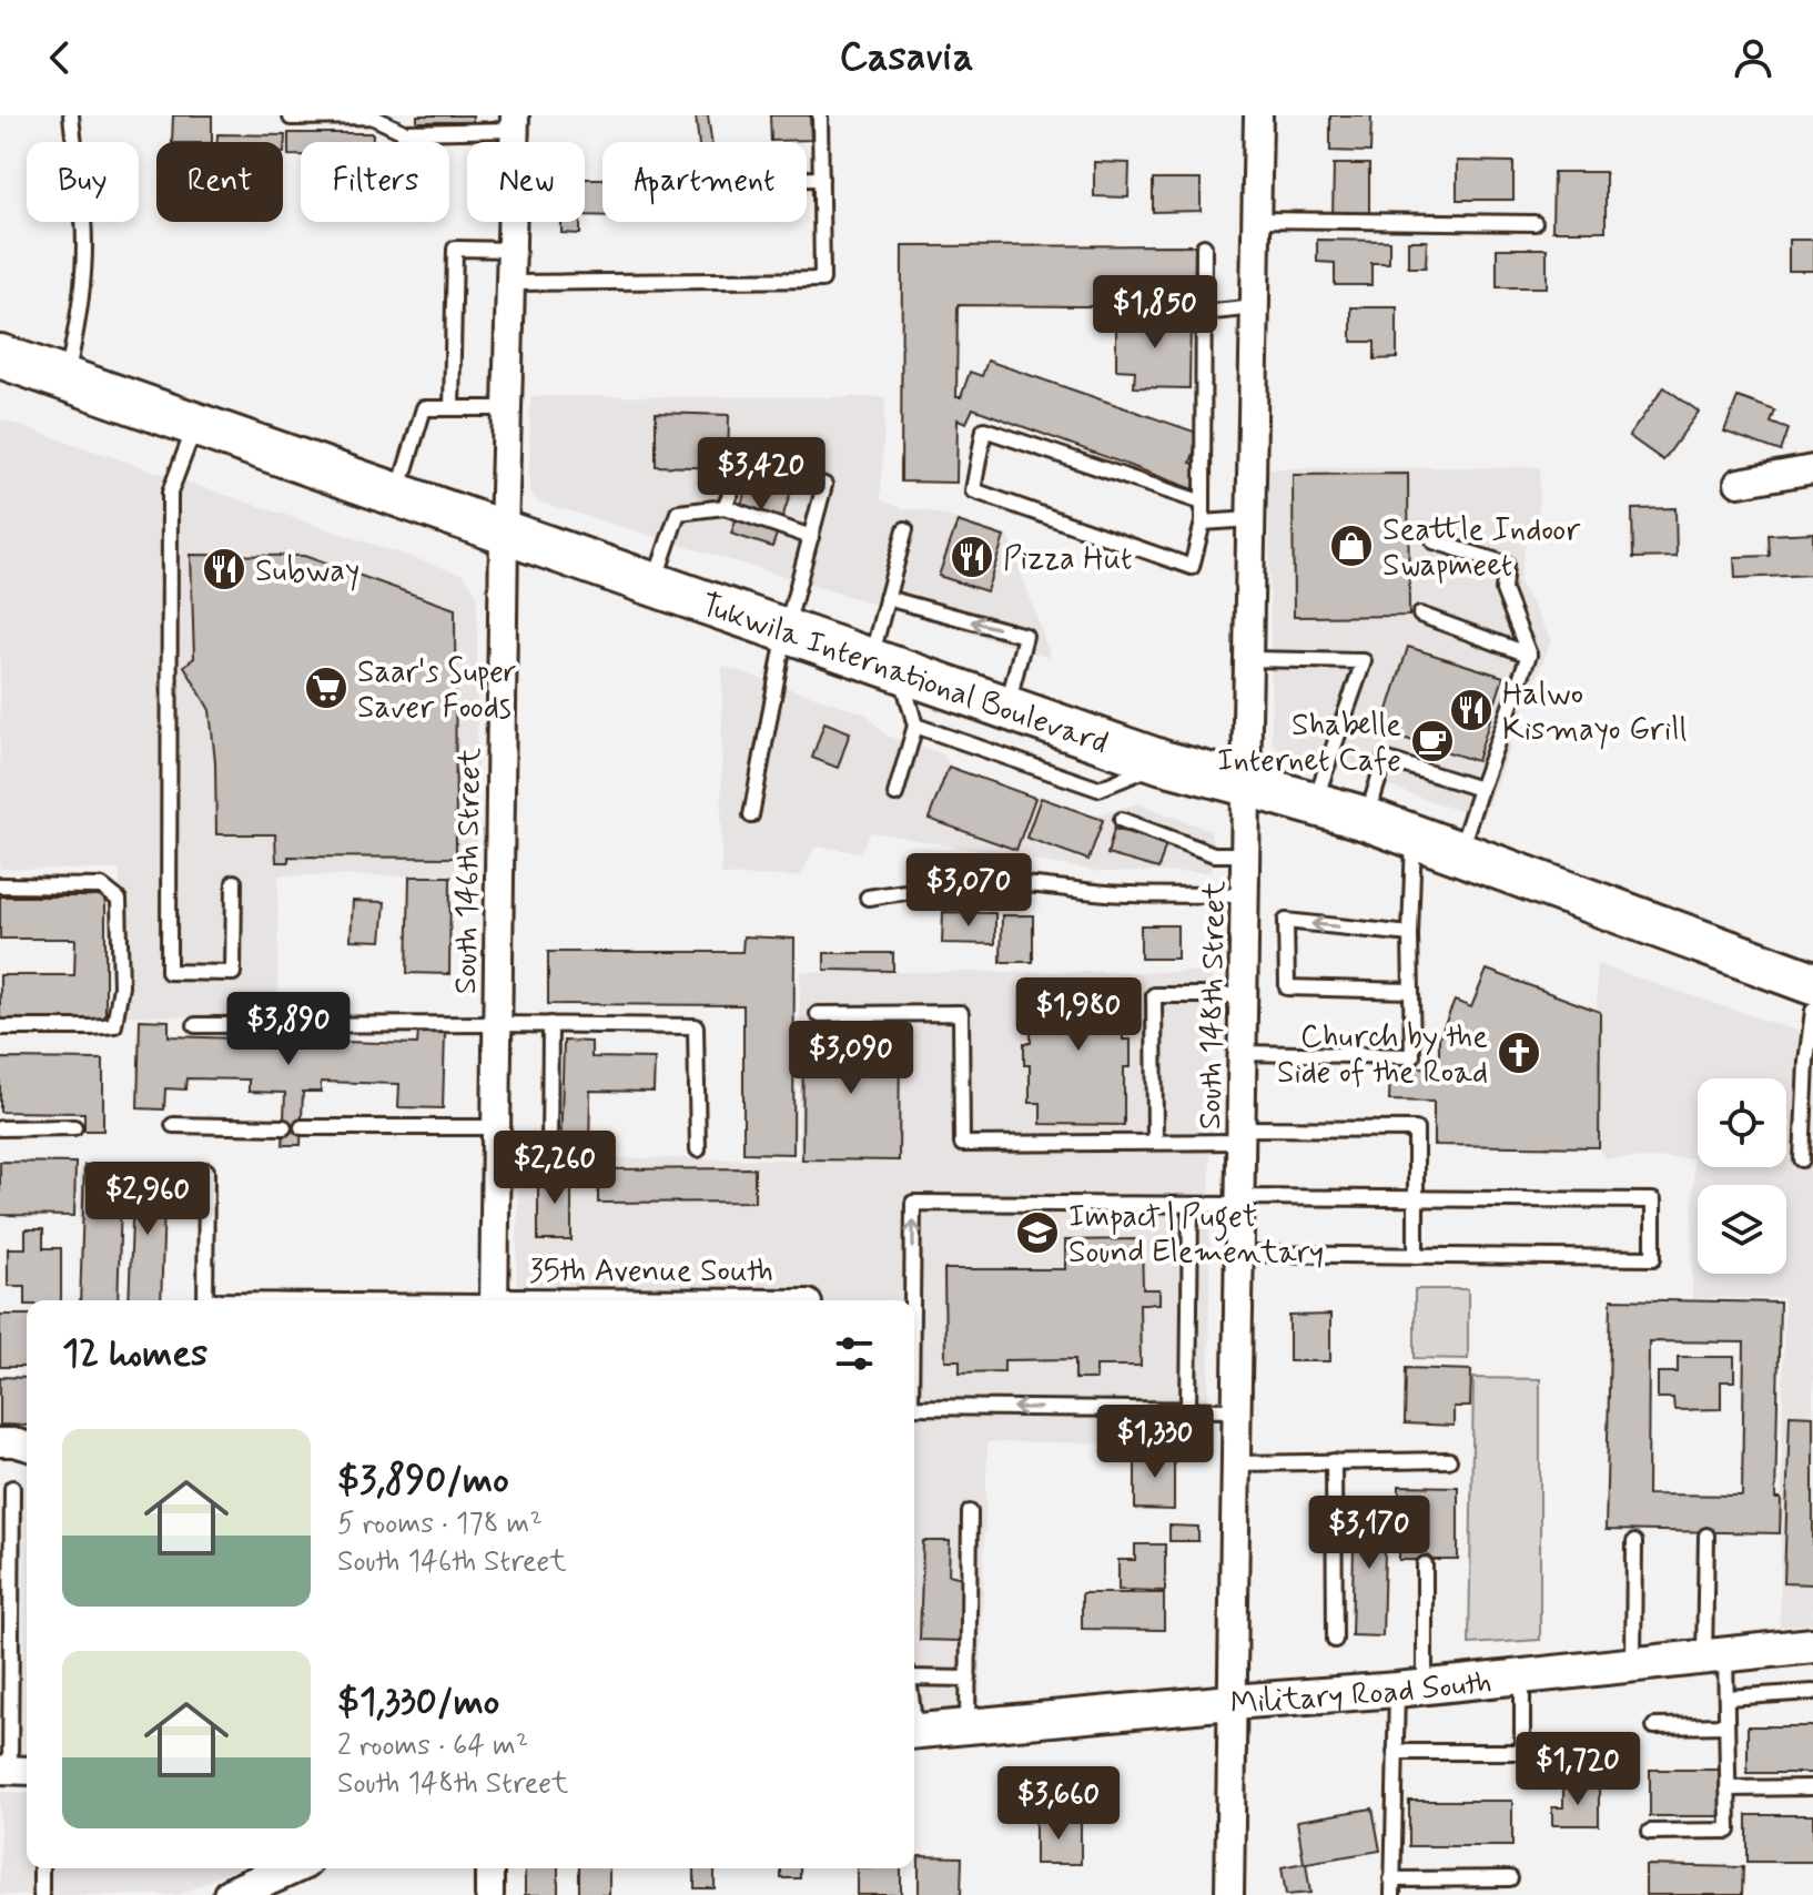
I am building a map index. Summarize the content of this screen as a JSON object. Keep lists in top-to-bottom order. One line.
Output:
{"streets":{"main road":["Tukwila International Boulevard"],"street":["South 146th Street","South 148th Street","Military Road South"]},"crossings":[["Tukwila International Boulevard","South 146th Street"],["Tukwila International Boulevard","South 148th Street"],["South 148th Street","Military Road South"]],"places":{"shop":["Seattle Indoor Swapmeet"],"restaurant":["Pizza Hut","Subway","Halwo Kismayo Grill"],"supermarket":["Saar's Super Saver Foods"],"cafe":["Shabelle Internet Cafe"],"church":["Church by the Side of the Road"],"school or university":["Impact | Puget Sound Elementary"]},"page":{"header":"Casavia","chip":["Buy","Rent","Filters","New","Apartment"],"price":["$1,850","$3,420","$3,070","$1,980","$3,890","$3,090","$2,260","$2,960","$1,330","$3,170","$1,720","$3,660"],"heading":"12 homes","list":[{"name":"$3,890/mo","note":"5 rooms · 178 m² · South 146th Street"},{"name":"$1,330/mo","note":"2 rooms · 64 m² · South 148th Street"}]}}
